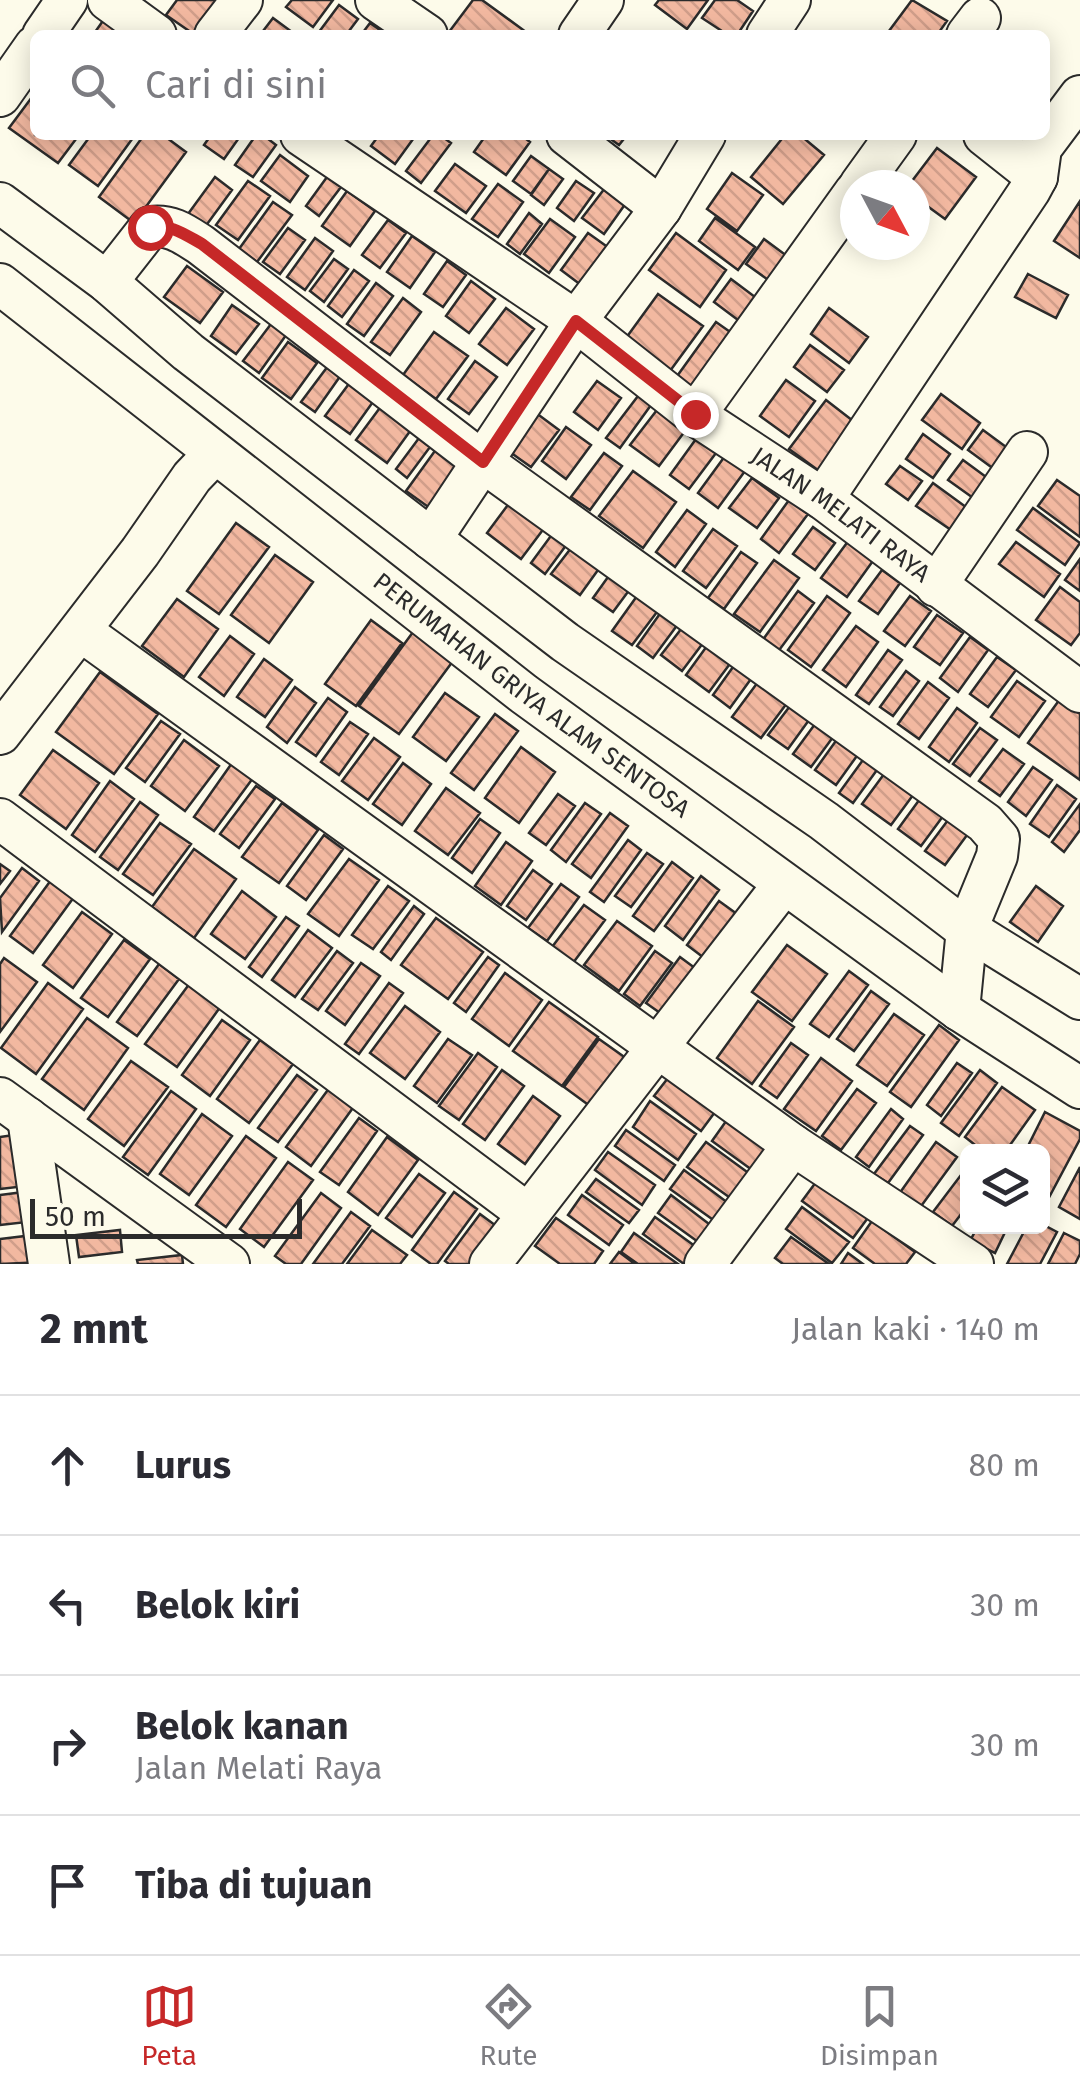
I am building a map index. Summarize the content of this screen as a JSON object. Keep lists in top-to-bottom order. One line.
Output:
{"streets":{"street":["JALAN MELATI RAYA","PERUMAHAN GRIYA ALAM SENTOSA"]},"scale_bar":"50 m","north":"bottom right","page":{"search":"Cari di sini","scale":"50 m","heading":["2 mnt","Jalan kaki · 140 m"],"list":[["Lurus","80 m"],["Belok kiri","30 m"],["Belok kanan","Jalan Melati Raya","30 m"],"Tiba di tujuan"],"nav":["Peta","Rute","Disimpan"]}}
